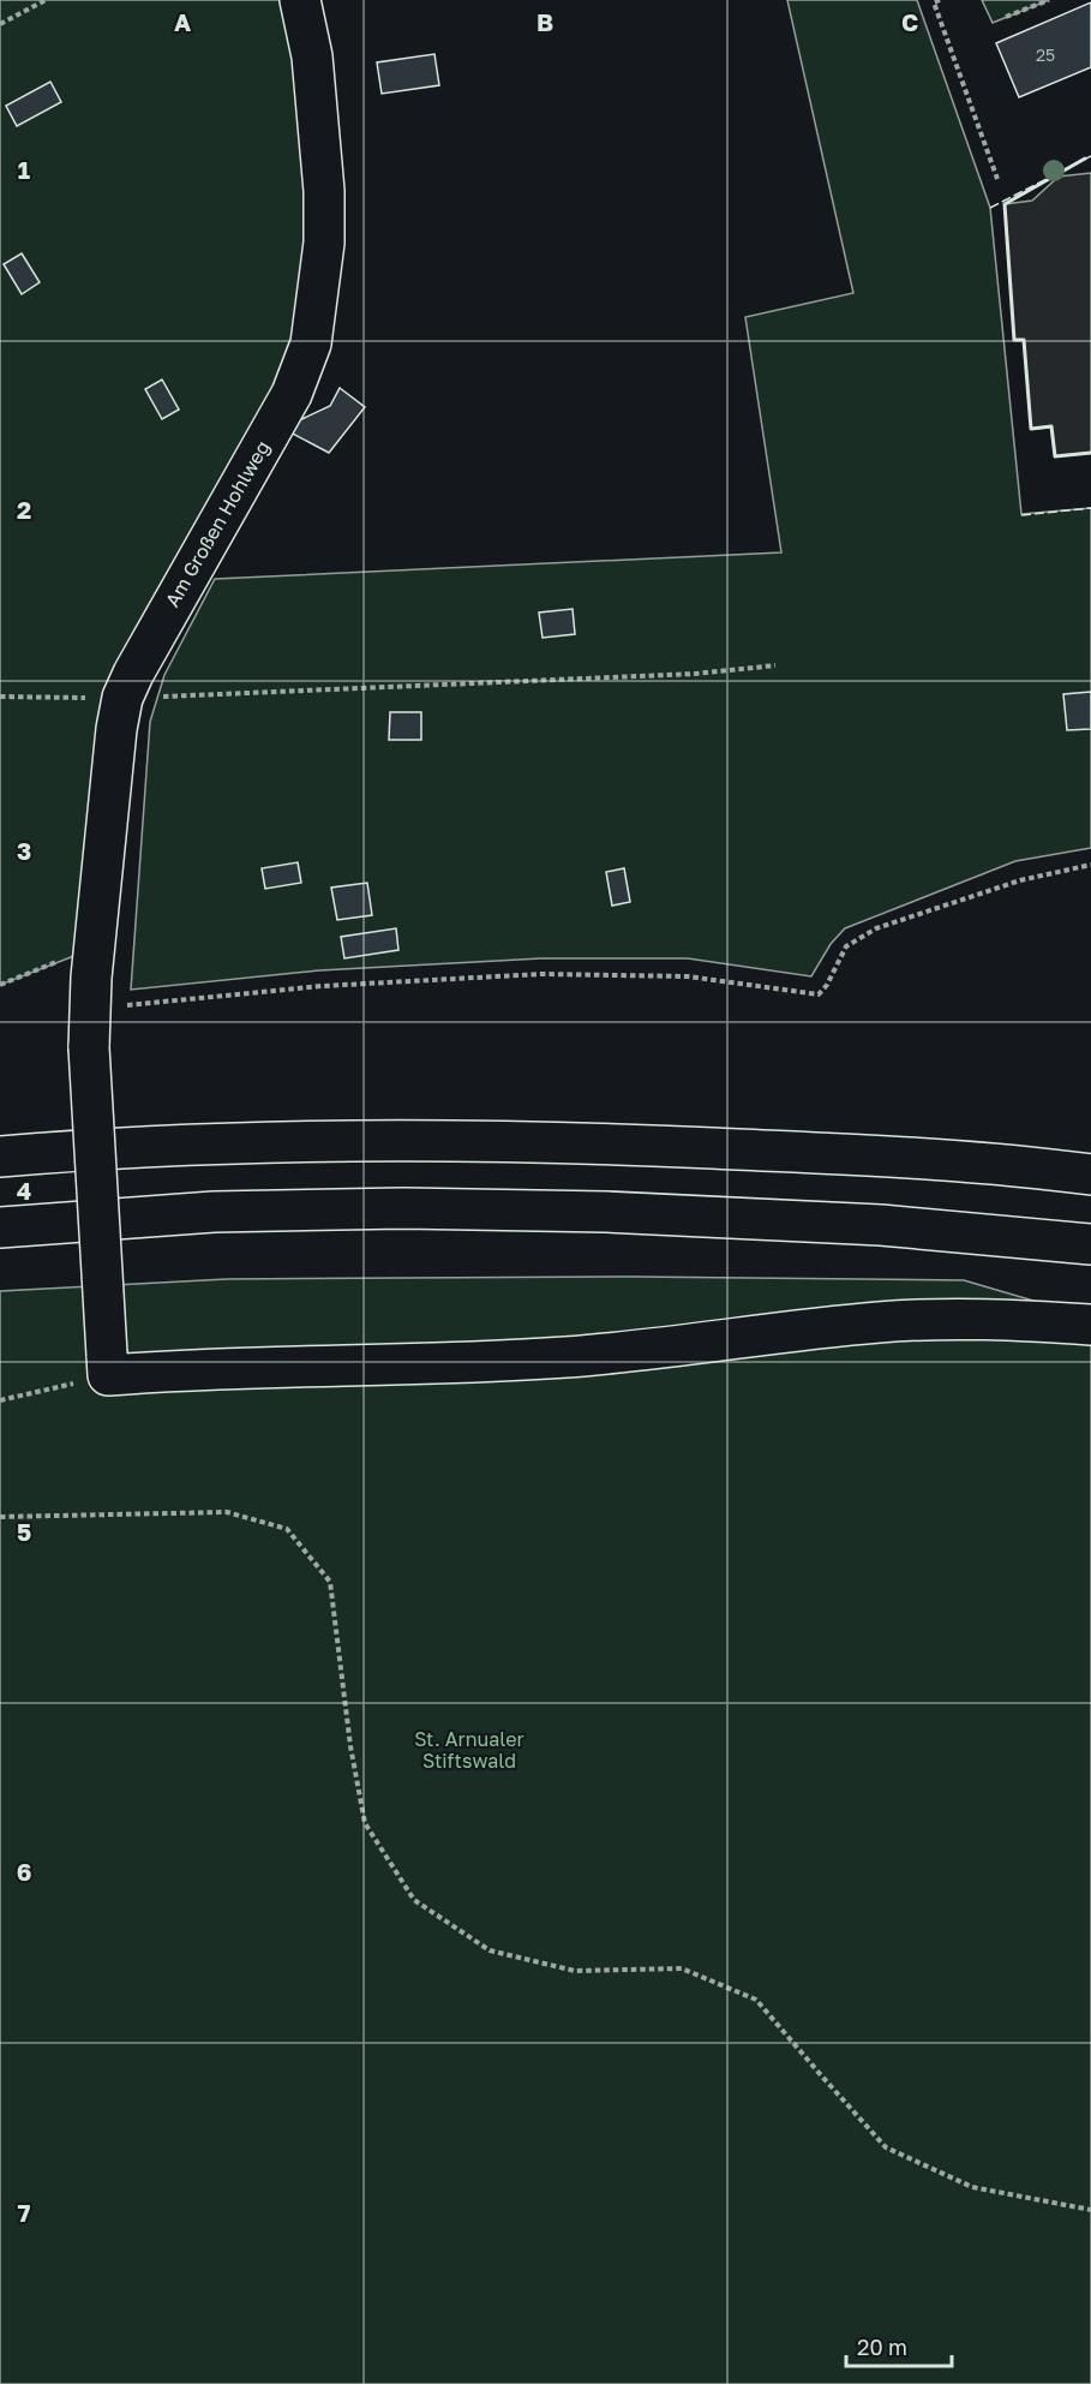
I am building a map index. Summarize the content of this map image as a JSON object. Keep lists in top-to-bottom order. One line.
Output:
{"streets":{"main road":["Am Großen Hohlweg"]},"parks":["St. Arnualer Stiftswald"],"house_numbers":["25"],"scale_bar":"20 m","grid":{"columns":["A","B","C"],"rows":["1","2","3","4","5","6","7"]}}
